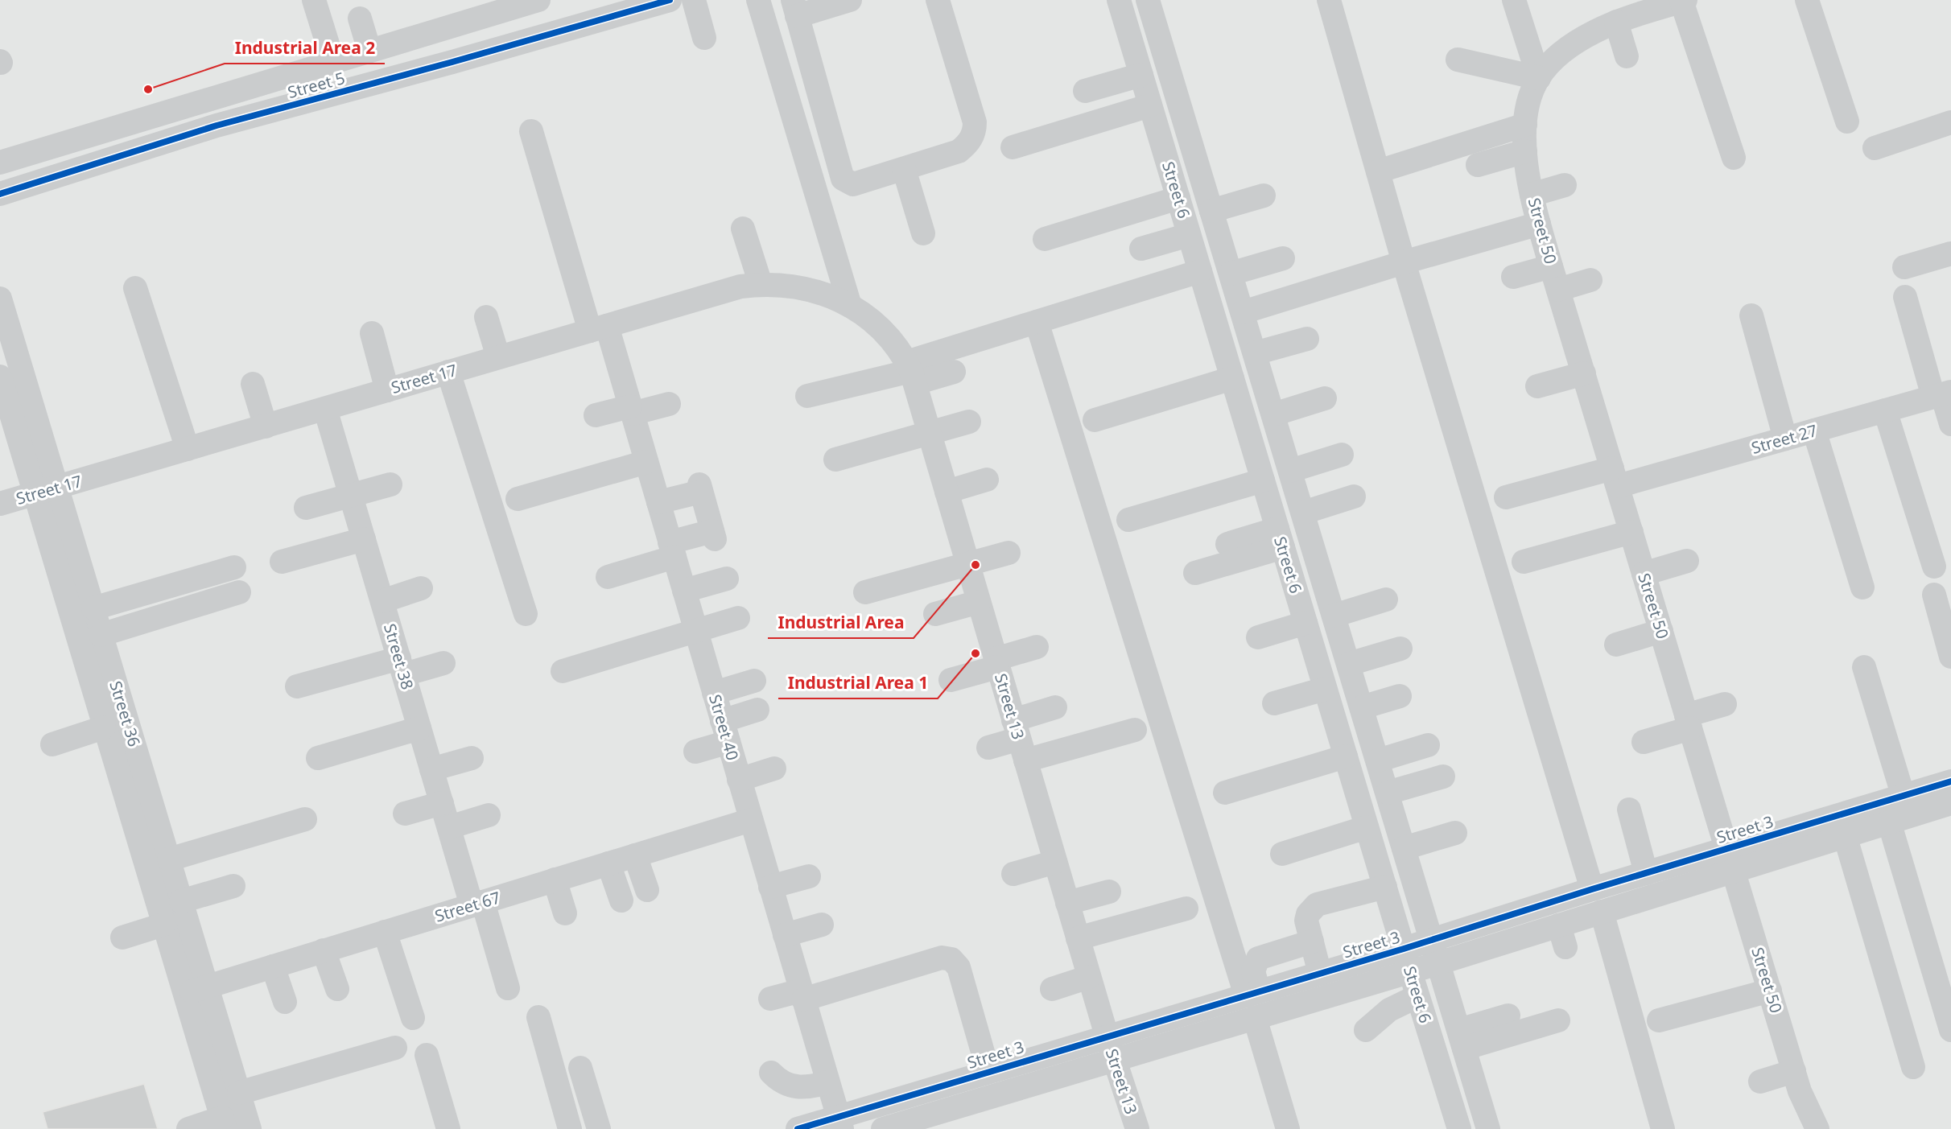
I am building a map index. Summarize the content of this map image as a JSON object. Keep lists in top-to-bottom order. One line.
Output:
{"streets":{"street":["Street 5","Street 6","Street 50","Street 17","Street 27","Street 38","Street 13","Street 36","Street 40","Street 3","Street 67"]},"crossings":[["Street 6","Street 3"],["Street 50","Street 27"],["Street 50","Street 3"],["Street 17","Street 38"],["Street 17","Street 13"],["Street 17","Street 36"],["Street 17","Street 40"],["Street 38","Street 67"],["Street 13","Street 3"],["Street 36","Street 67"],["Street 40","Street 3"],["Street 40","Street 67"]],"places":["Industrial Area 2","Industrial Area","Industrial Area 1"]}
